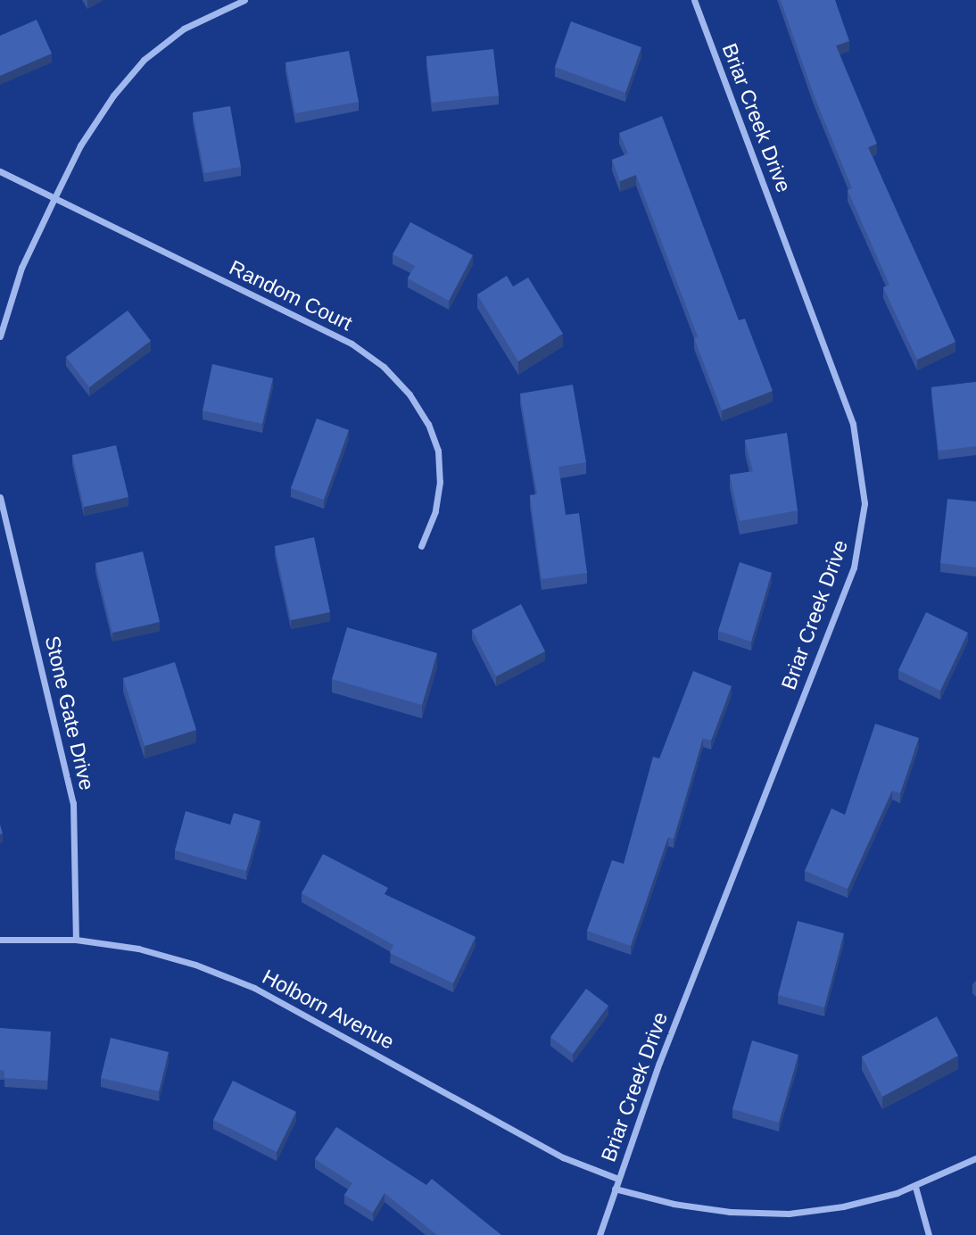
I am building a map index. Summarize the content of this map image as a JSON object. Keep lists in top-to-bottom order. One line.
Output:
{"streets":{"street":["Briar Creek Drive","Random Court","Stone Gate Drive","Holborn Avenue"]},"crossings":[["Briar Creek Drive","Holborn Avenue"],["Stone Gate Drive","Holborn Avenue"]]}
